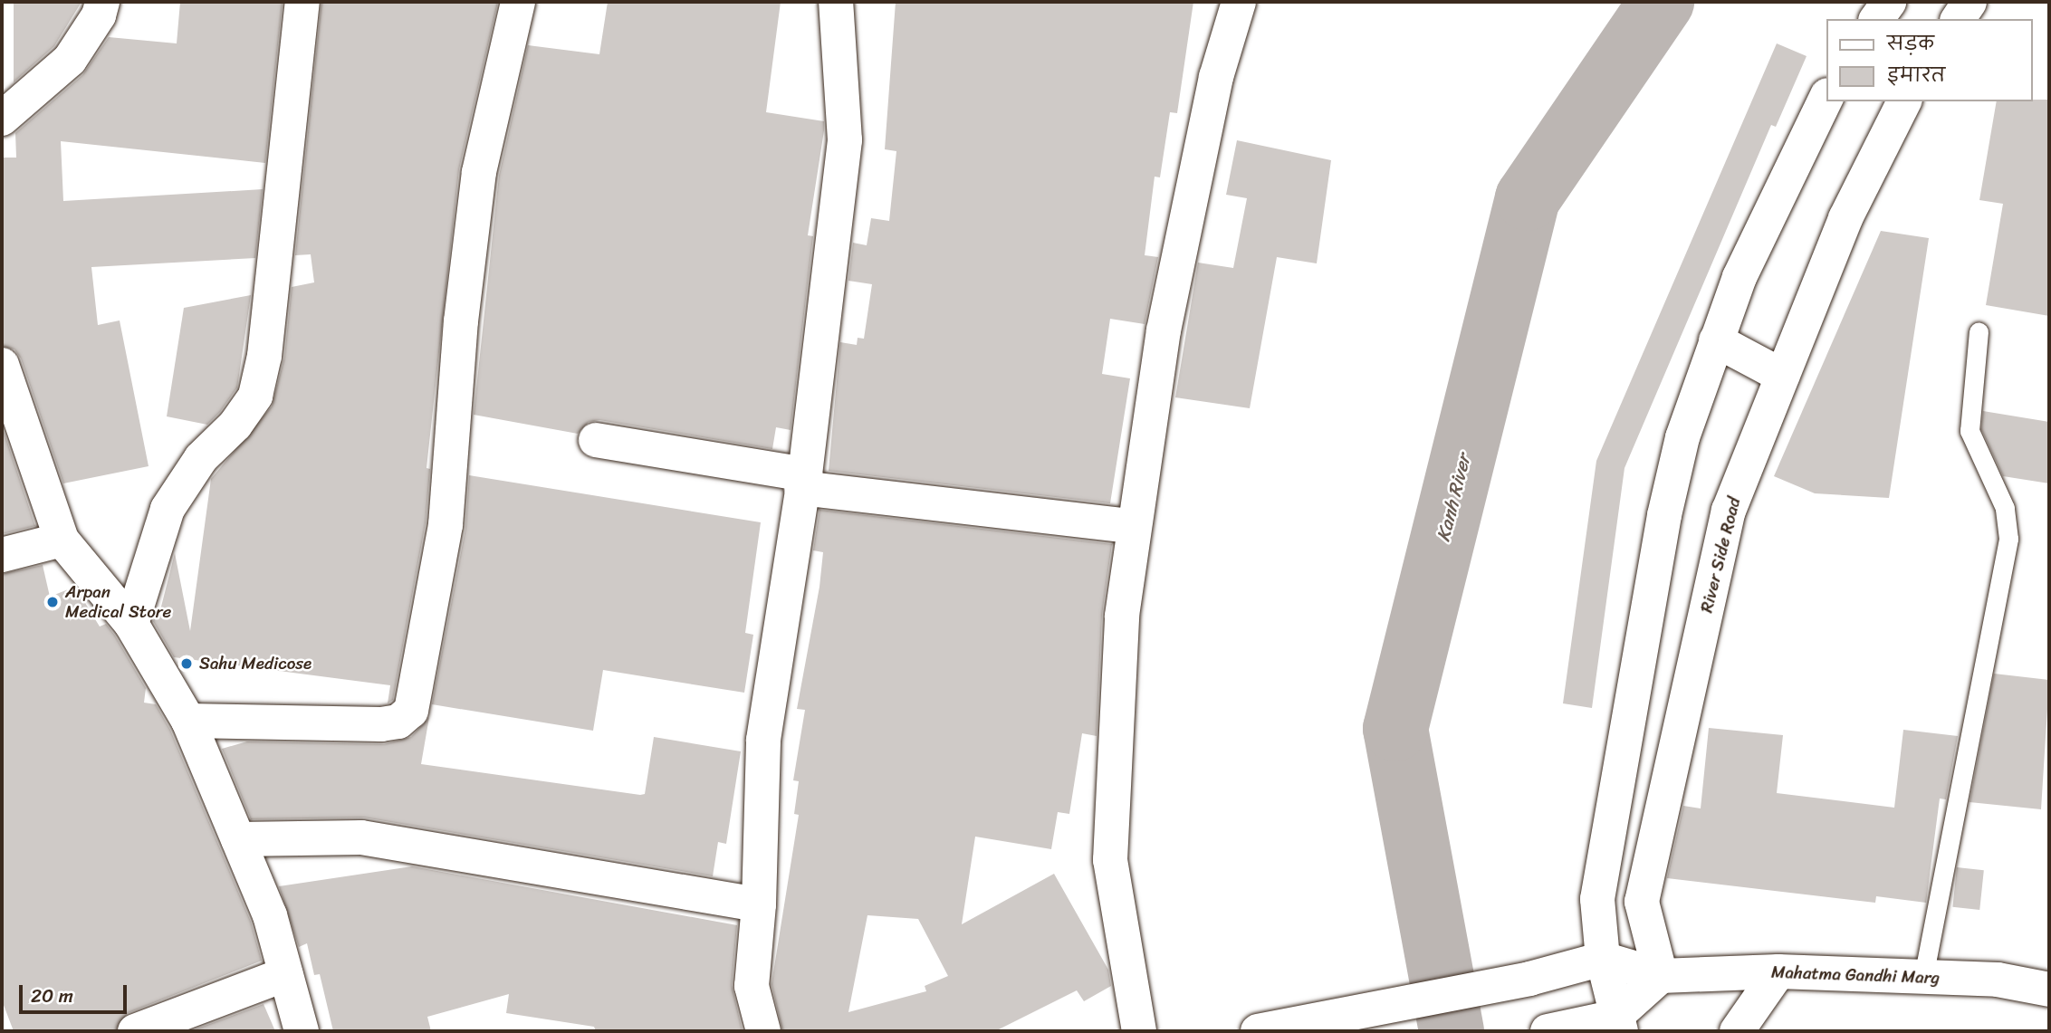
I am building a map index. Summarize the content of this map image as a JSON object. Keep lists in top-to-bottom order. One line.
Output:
{"streets":{"street":["River Side Road","Mahatma Gandhi Marg"]},"crossings":[["River Side Road","Mahatma Gandhi Marg"]],"water":["Kanh River"],"places":["Arpan Medical Store","Sahu Medicose"],"legend":["सड़क","इमारत"],"scale_bar":"20 m"}
